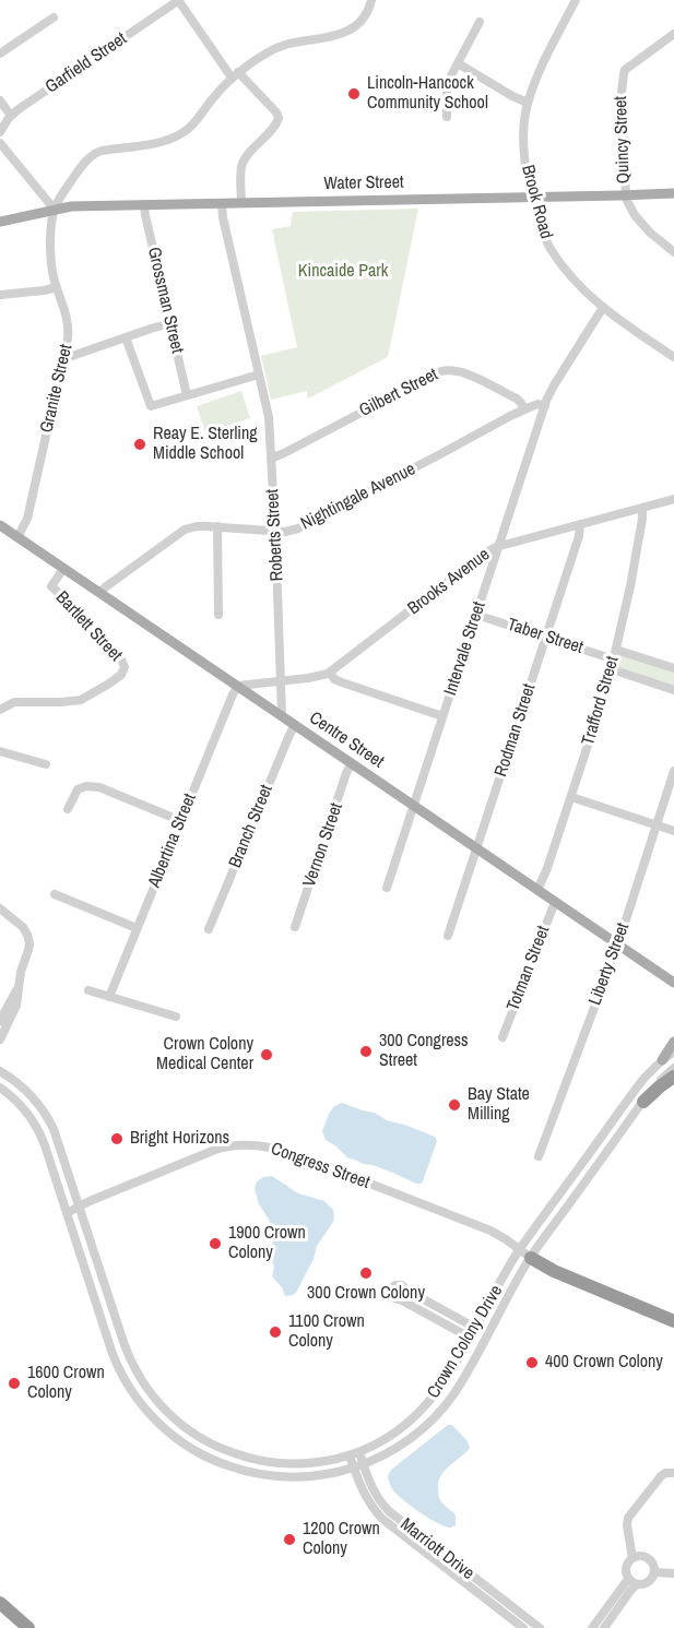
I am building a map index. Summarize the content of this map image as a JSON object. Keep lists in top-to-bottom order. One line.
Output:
{"streets":{"main road":["Water Street","Centre Street"],"street":["Garfield Street","Quincy Street","Brook Road","Grossman Street","Granite Street","Gilbert Street","Nightingale Avenue","Roberts Street","Brooks Avenue","Bartlett Street","Taber Street","Intervale Street","Trafford Street","Rodman Street","Branch Street","Albertina Street","Vernon Street","Liberty Street","Totman Street","Congress Street","Crown Colony Drive","Marriott Drive"]},"crossings":[["Quincy Street","Water Street"],["Water Street","Brook Road"],["Water Street","Grossman Street"],["Water Street","Granite Street"],["Water Street","Roberts Street"],["Brook Road","Intervale Street"],["Granite Street","Centre Street"],["Gilbert Street","Nightingale Avenue"],["Gilbert Street","Roberts Street"],["Nightingale Avenue","Roberts Street"],["Nightingale Avenue","Intervale Street"],["Nightingale Avenue","Centre Street"],["Roberts Street","Brooks Avenue"],["Roberts Street","Centre Street"],["Brooks Avenue","Intervale Street"],["Brooks Avenue","Trafford Street"],["Brooks Avenue","Rodman Street"],["Brooks Avenue","Centre Street"],["Brooks Avenue","Albertina Street"],["Bartlett Street","Centre Street"],["Taber Street","Intervale Street"],["Taber Street","Trafford Street"],["Taber Street","Rodman Street"],["Intervale Street","Centre Street"],["Trafford Street","Centre Street"],["Rodman Street","Centre Street"],["Centre Street","Branch Street"],["Centre Street","Albertina Street"],["Centre Street","Vernon Street"],["Centre Street","Liberty Street"],["Centre Street","Totman Street"],["Congress Street","Crown Colony Drive"],["Crown Colony Drive","Marriott Drive"]],"parks":["Kincaide Park"],"places":["Lincoln-Hancock Community School","Reay E. Sterling Middle School","300 Congress Street","Crown Colony Medical Center","Bay State Milling","Bright Horizons","1900 Crown Colony","300 Crown Colony","1100 Crown Colony","400 Crown Colony","1600 Crown Colony","1200 Crown Colony"]}
